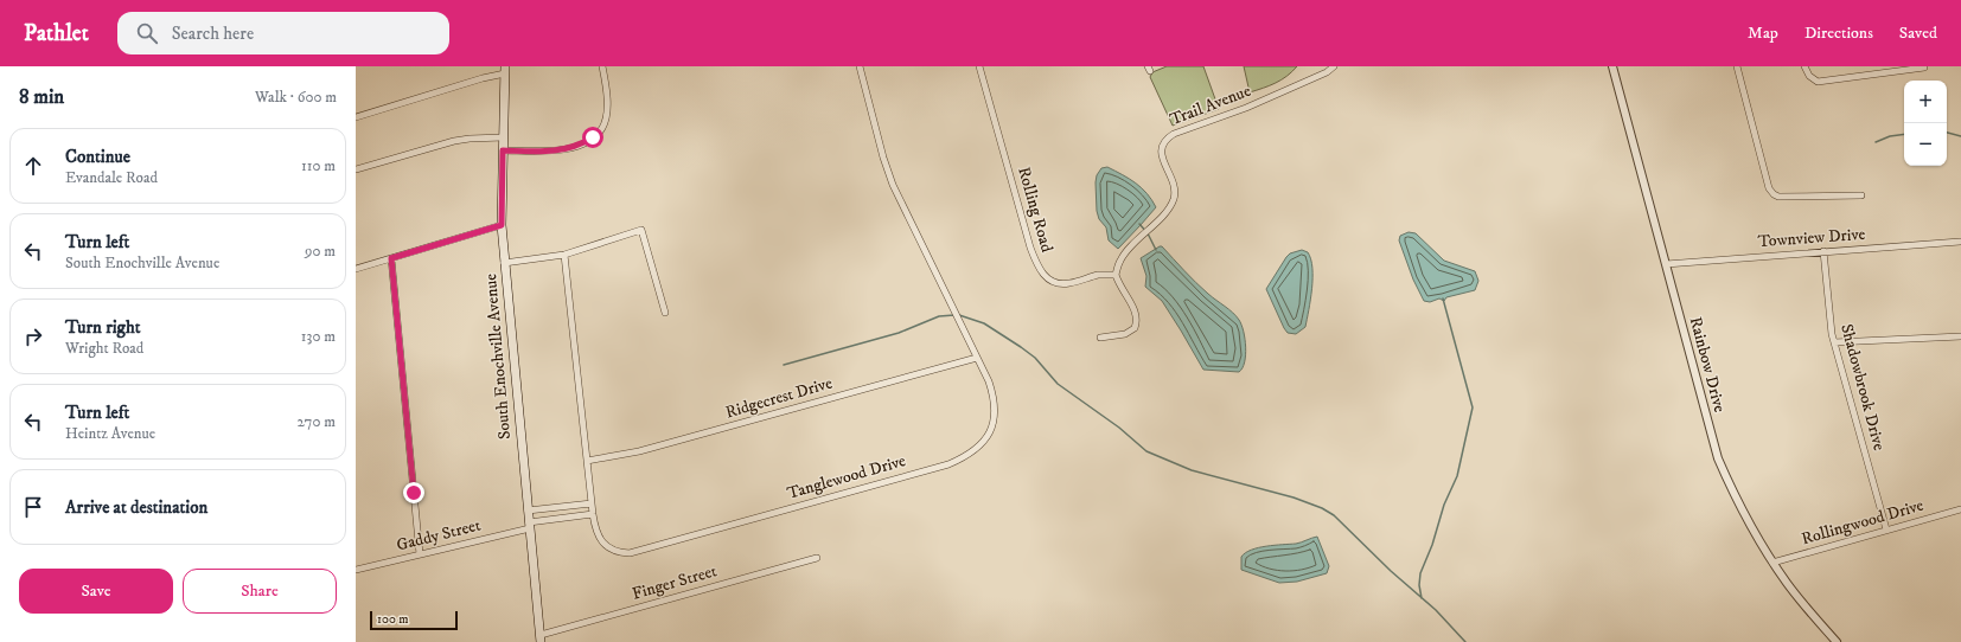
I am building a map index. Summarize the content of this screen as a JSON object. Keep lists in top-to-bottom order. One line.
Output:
{"streets":{"main road":["South Enochville Avenue"],"street":["Trail Avenue","Rolling Road","Townview Drive","Rainbow Drive","Shadowbrook Drive","Ridgecrest Drive","Tanglewood Drive","Rollingwood Drive","Gaddy Street","Finger Street"]},"crossings":[["Trail Avenue","Rolling Road"],["Townview Drive","Rainbow Drive"],["Townview Drive","Shadowbrook Drive"],["South Enochville Avenue","Gaddy Street"],["South Enochville Avenue","Finger Street"],["Rainbow Drive","Rollingwood Drive"],["Shadowbrook Drive","Rollingwood Drive"],["Ridgecrest Drive","Tanglewood Drive"],["Tanglewood Drive","Gaddy Street"]],"scale_bar":"100 m","page":{"header":"Pathlet","search":"Search here","nav":["Map","Directions","Saved"],"heading":["8 min","Walk · 600 m"],"map_buttons":["+","−"],"list":[["Continue","Evandale Road","110 m"],["Turn left","South Enochville Avenue","90 m"],["Turn right","Wright Road","130 m"],["Turn left","Heintz Avenue","270 m"],"Arrive at destination"],"buttons":["Save","Share"],"scale":"100 m"}}
